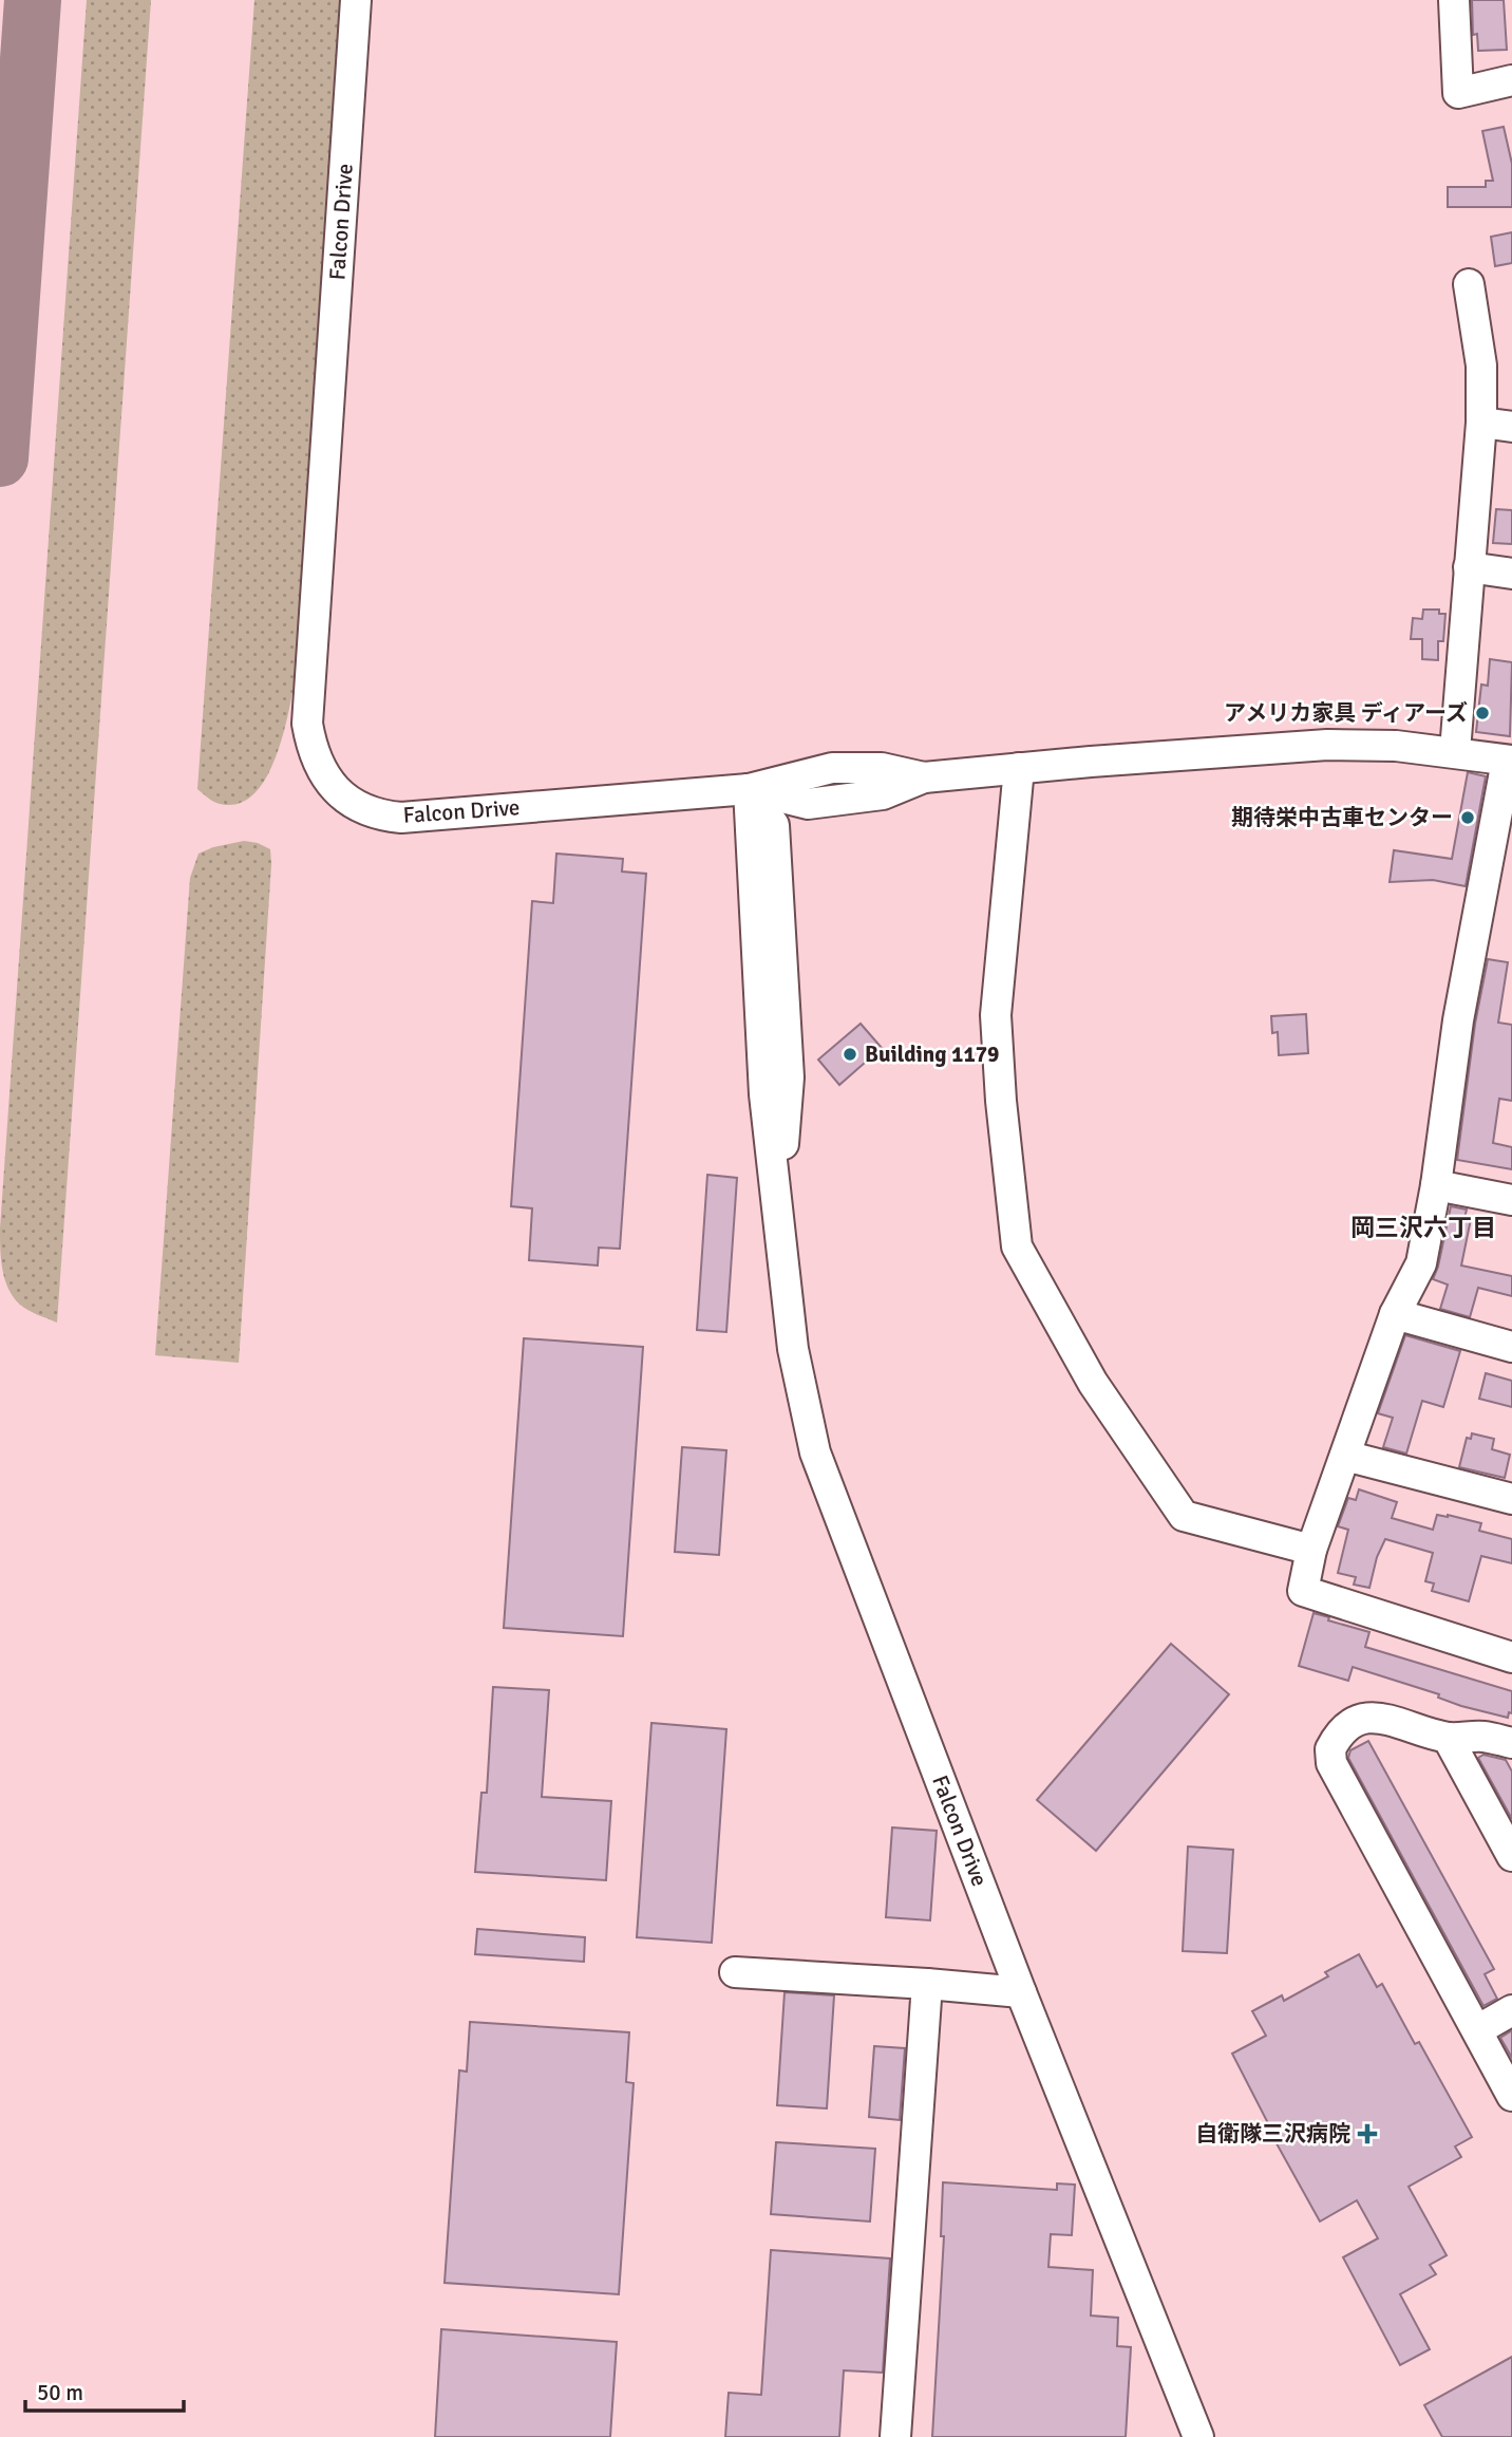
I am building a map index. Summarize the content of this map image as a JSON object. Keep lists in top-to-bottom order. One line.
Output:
{"streets":{"street":["Falcon Drive"]},"districts":["岡三沢六丁目"],"places":{"other":["アメリカ家具 ディアーズ","期待栄中古車センター","Building 1179"],"health":["自衛隊三沢病院"]},"scale_bar":"50 m"}
